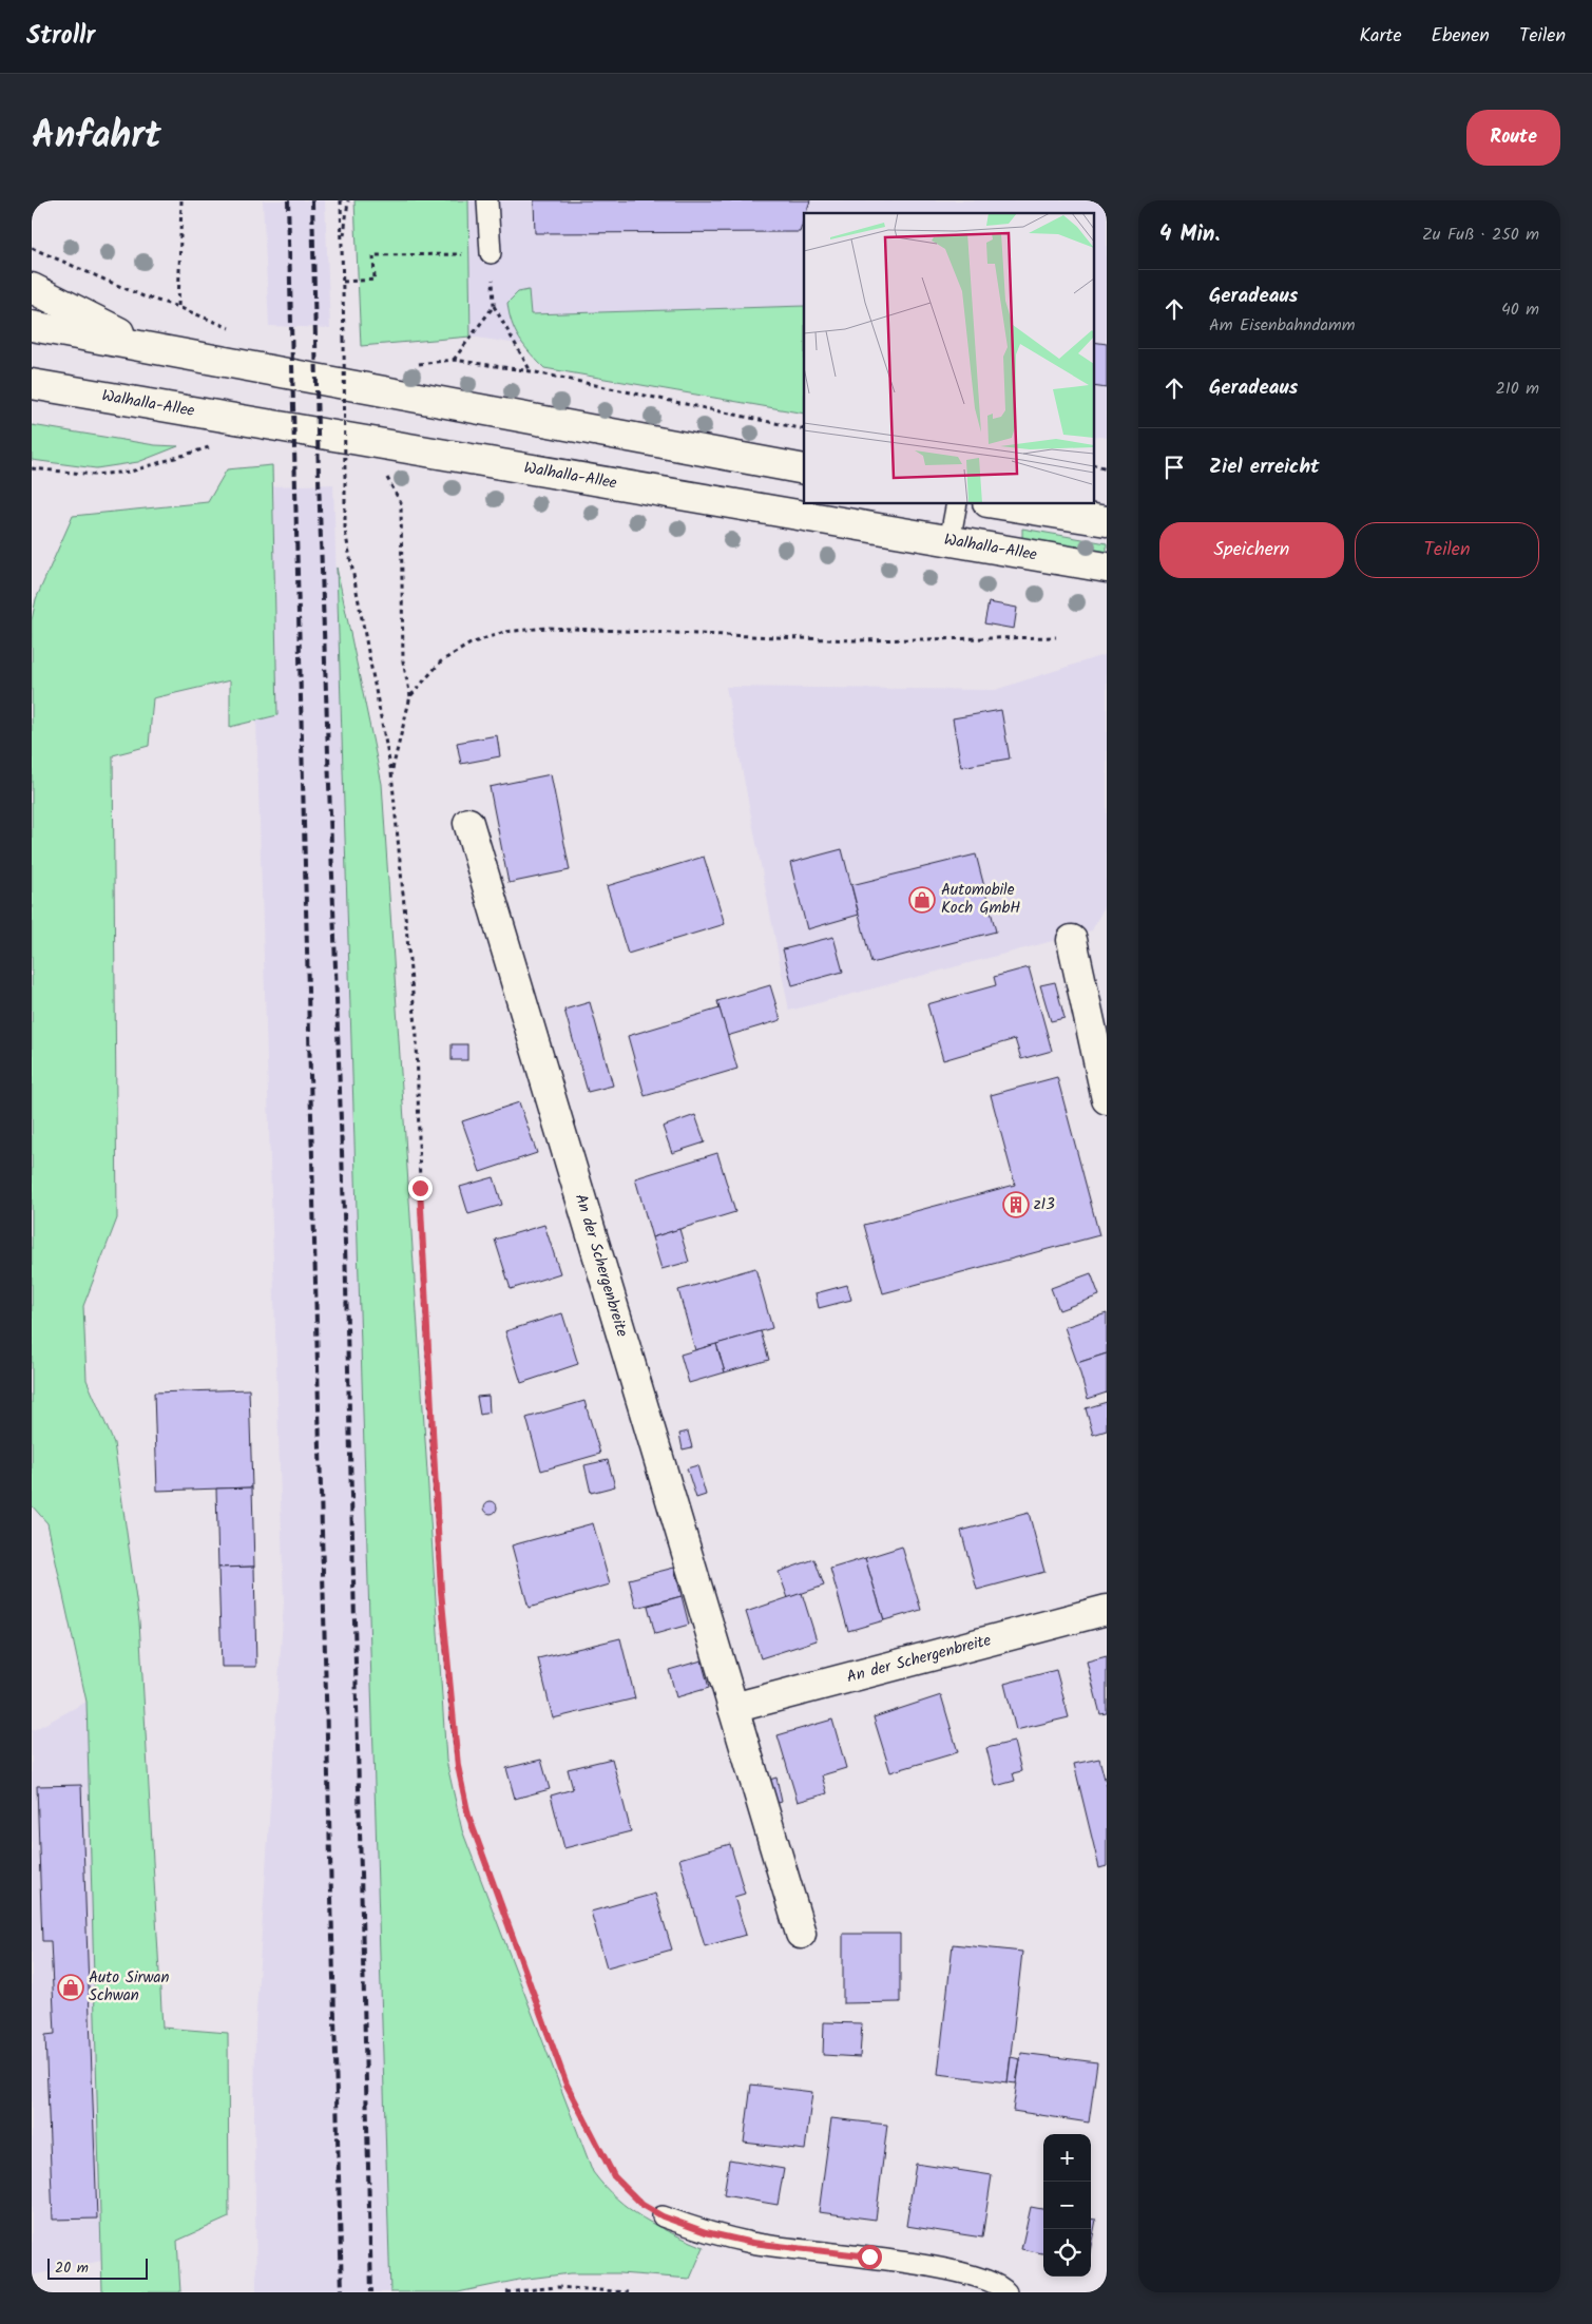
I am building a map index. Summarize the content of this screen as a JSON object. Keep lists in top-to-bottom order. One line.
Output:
{"streets":{"main road":["Walhalla-Allee","An der Schergenbreite"]},"places":{"shop":["Automobile Koch GmbH","Auto Sirwan Schwan"],"building":["z13"]},"scale_bar":"20 m","page":{"header":"Strollr","nav":["Karte","Ebenen","Teilen"],"title":"Anfahrt","buttons":["Route",["Speichern","Teilen"]],"heading":["4 Min.","Zu Fuß · 250 m"],"list":[["Geradeaus","Am Eisenbahndamm","40 m"],["Geradeaus","210 m"],"Ziel erreicht"],"map_buttons":["+","−"],"scale":"20 m"}}
